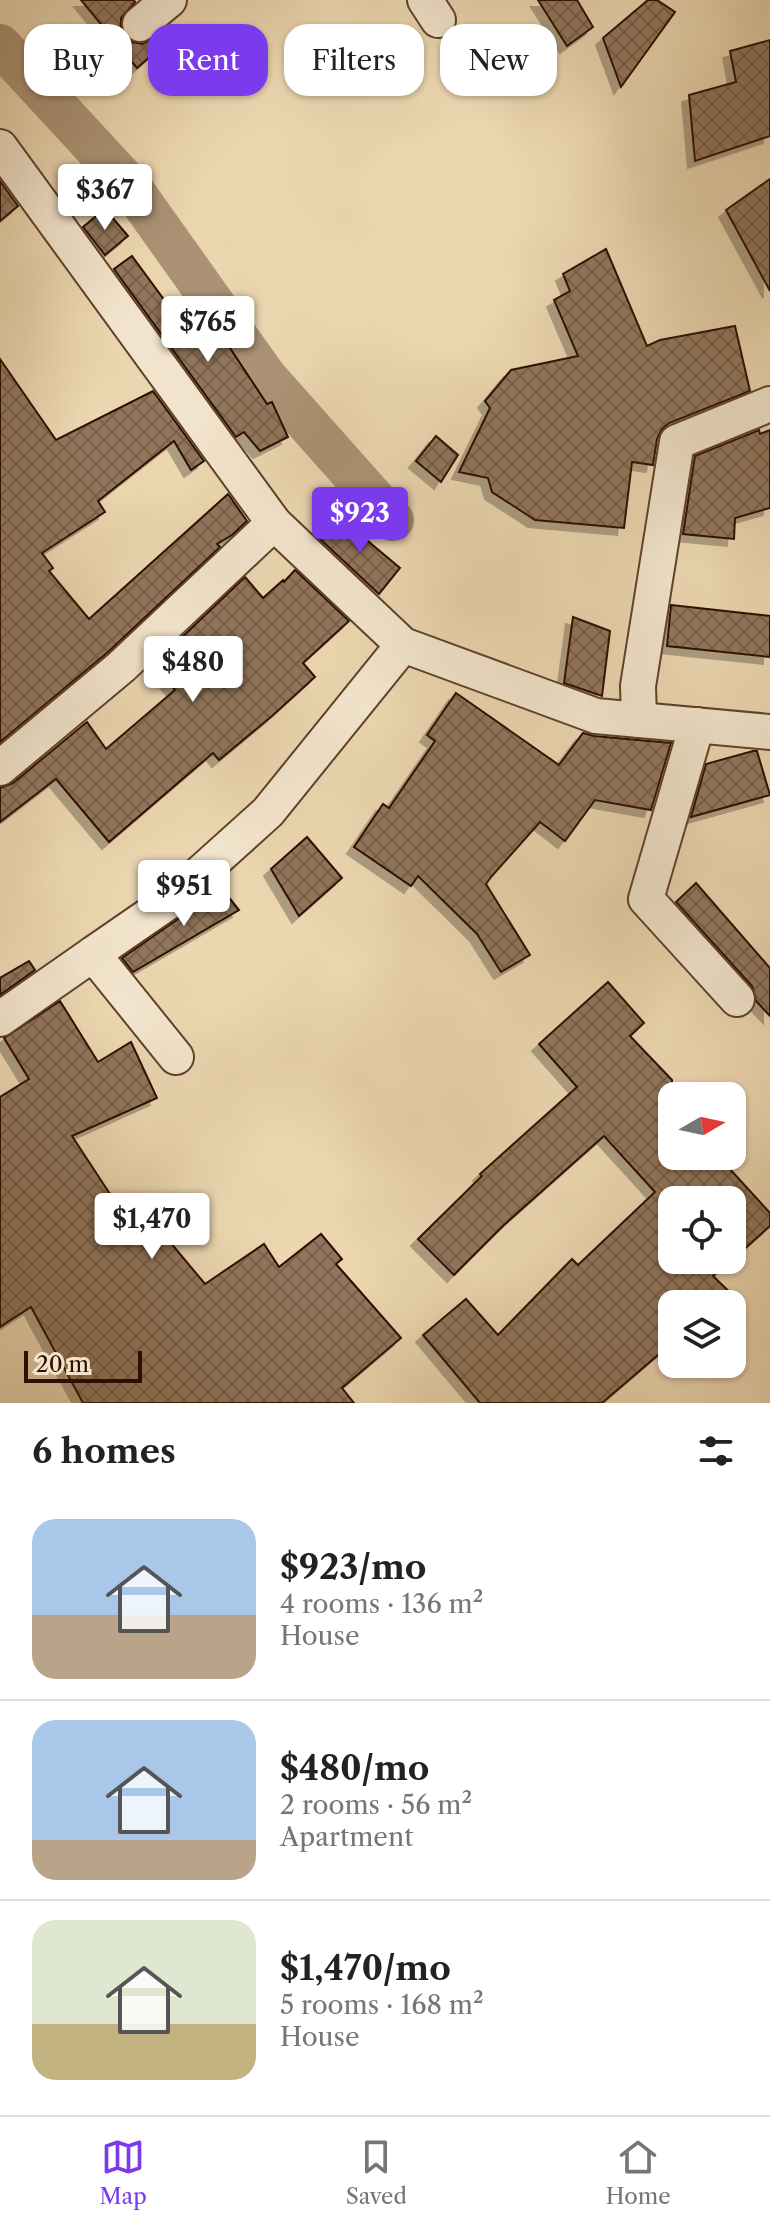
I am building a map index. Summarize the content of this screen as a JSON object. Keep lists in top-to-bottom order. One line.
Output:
{"scale_bar":"20 m","north":"right","page":{"chip":["Buy","Rent","Filters","New"],"price":["$367","$765","$923","$480","$951","$1,470"],"scale":"20 m","heading":"6 homes","list":[{"name":"$923/mo","note":"4 rooms · 136 m² · House"},{"name":"$480/mo","note":"2 rooms · 56 m² · Apartment"},{"name":"$1,470/mo","note":"5 rooms · 168 m² · House"}],"tabs":["Map","Saved","Home"]}}
